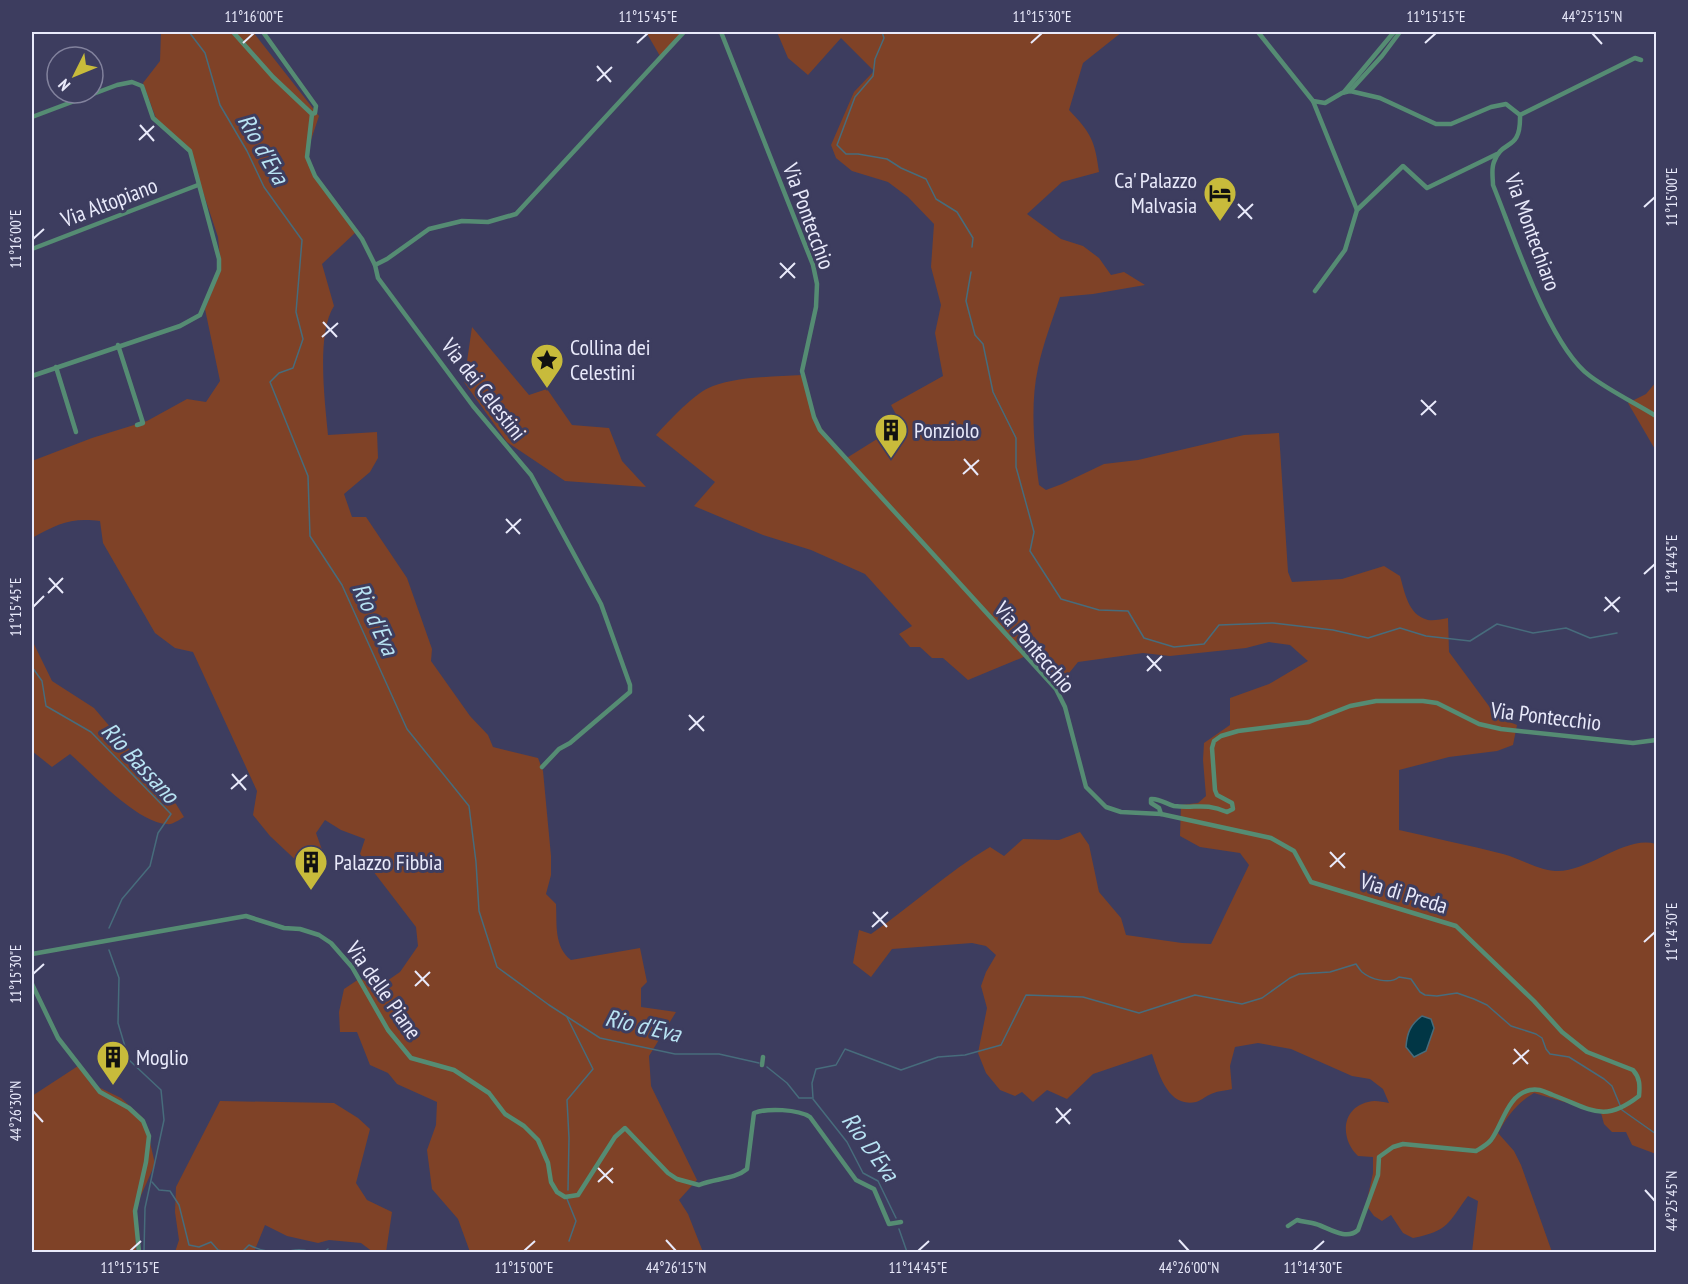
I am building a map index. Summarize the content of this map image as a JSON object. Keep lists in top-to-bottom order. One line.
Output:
{"streets":{"street":["Via Altopiano","Via Pontecchio","Via Montechiaro","Via dei Celestini","Via di Preda","Via delle Piane"]},"crossings":[["Via Pontecchio","Via di Preda"]],"water":["Rio d'Eva","Rio Bassano","Rio D'Eva"],"places":{"hotel":["Ca' Palazzo Malvasia"],"place":["Collina dei Celestini"],"building":["Ponziolo","Palazzo Fibbia","Moglio"]},"north":"bottom left","coordinates":["11°16'00\"E","11°15'45\"E","11°15'30\"E","11°15'15\"E","44°25'15\"N","11°15'00\"E","11°14'45\"E","11°14'30\"E","44°26'30\"N","44°25'45\"N","44°26'15\"N","44°26'00\"N"]}
